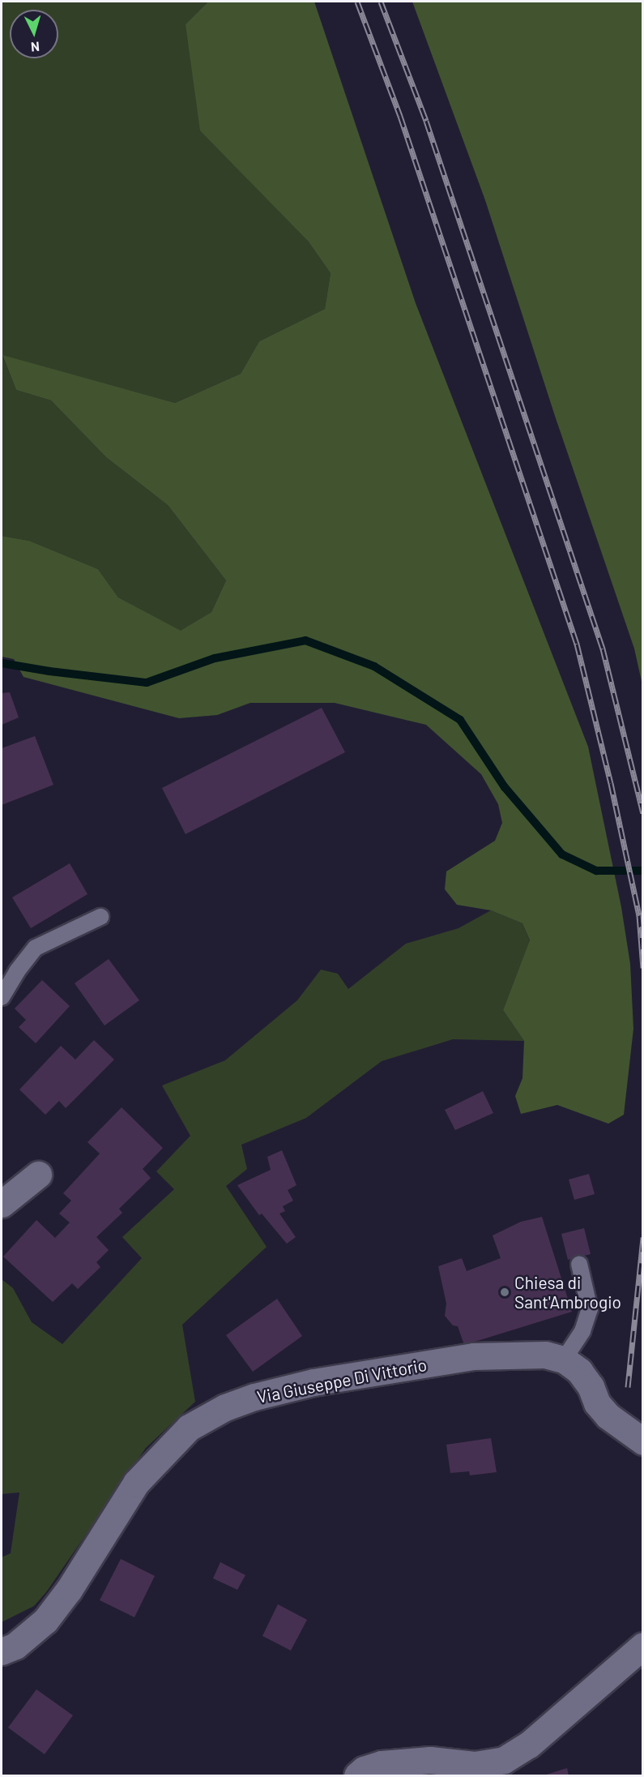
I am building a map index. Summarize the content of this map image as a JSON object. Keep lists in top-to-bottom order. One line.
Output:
{"streets":{"street":["Via Giuseppe Di Vittorio"]},"places":["Chiesa di Sant'Ambrogio"],"north":"bottom"}
